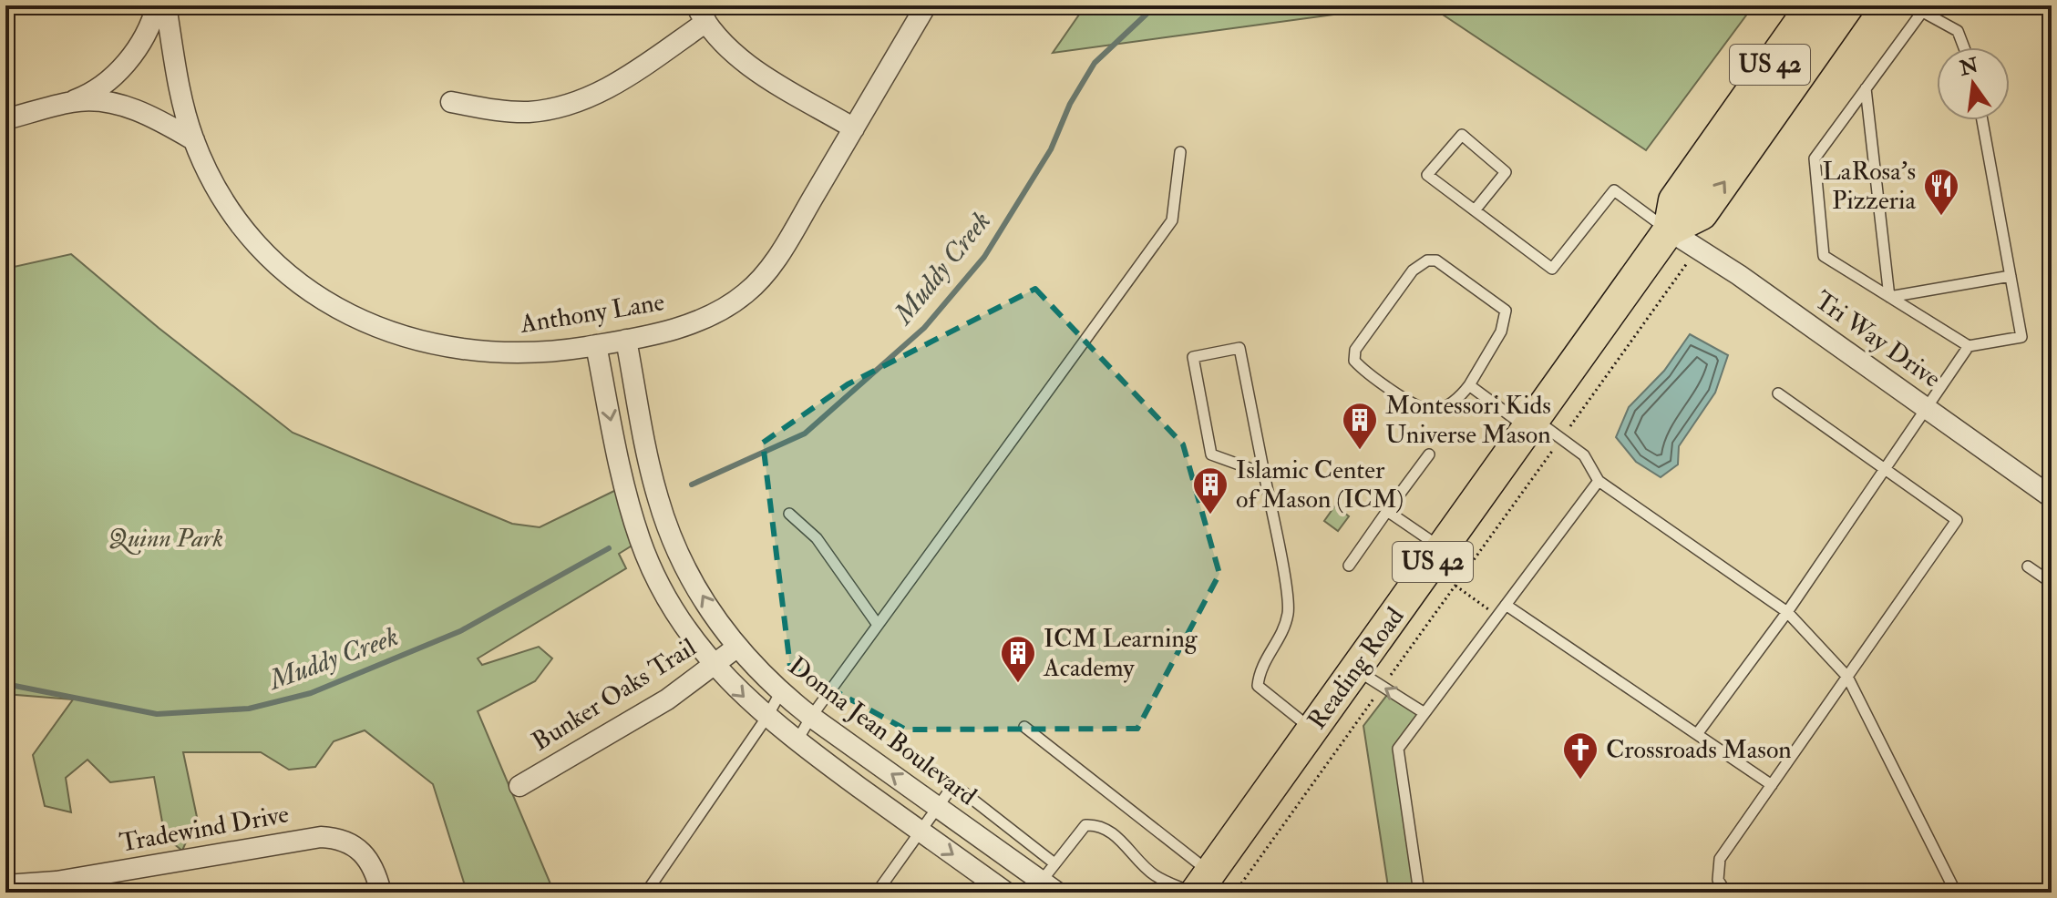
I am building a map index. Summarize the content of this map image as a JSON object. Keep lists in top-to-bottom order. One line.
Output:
{"streets":{"main road":["US 42","Reading Road"],"street":["Anthony Lane","Tri Way Drive","Bunker Oaks Trail","Donna Jean Boulevard","Tradewind Drive"]},"crossings":[["Anthony Lane","Donna Jean Boulevard"],["Tri Way Drive","Reading Road"],["Bunker Oaks Trail","Donna Jean Boulevard"]],"water":["Muddy Creek"],"parks":["Quinn Park"],"places":{"restaurant":["LaRosa’s Pizzeria"],"building":["Montessori Kids Universe Mason","Islamic Center of Mason (ICM)","ICM Learning Academy"],"church":["Crossroads Mason"]},"north":"top"}
